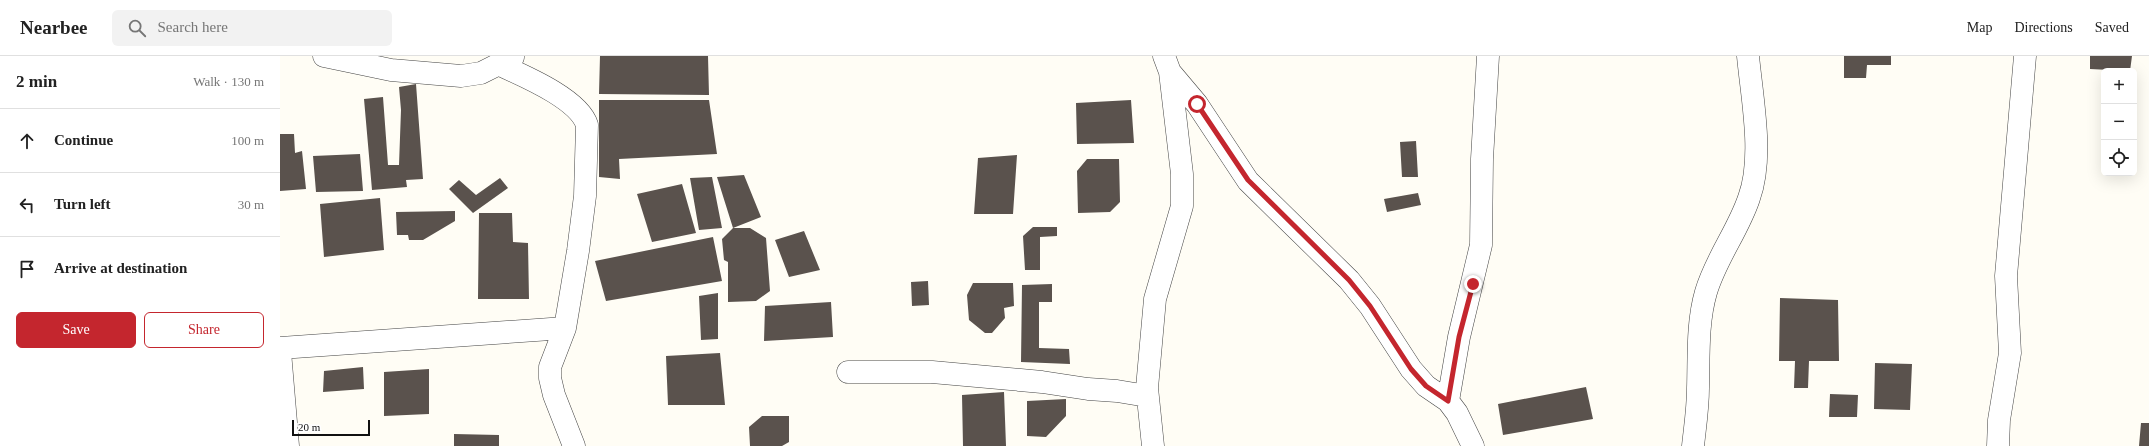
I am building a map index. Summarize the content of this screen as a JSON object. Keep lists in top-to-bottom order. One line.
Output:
{"scale_bar":"20 m","page":{"header":"Nearbee","search":"Search here","nav":["Map","Directions","Saved"],"heading":["2 min","Walk · 130 m"],"map_buttons":["+","−"],"list":[["Continue","100 m"],["Turn left","30 m"],"Arrive at destination"],"buttons":["Save","Share"],"scale":"20 m"}}
